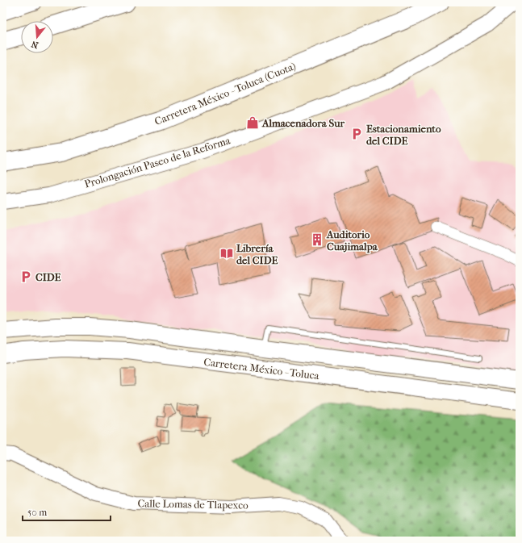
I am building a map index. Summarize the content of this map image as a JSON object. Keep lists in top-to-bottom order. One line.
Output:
{"streets":{"highway":["Carretera México - Toluca (Cuota)"],"main road":["Prolongación Paseo de la Reforma","Carretera México - Toluca"],"street":["Calle Lomas de Tlapexco"]},"places":{"shop":["Almacenadora Sur"],"parking":["Estacionamiento del CIDE","CIDE"],"building":["Auditorio Cuajimalpa"],"library":["Librería del CIDE"]},"scale_bar":"50 m","north":"bottom"}
